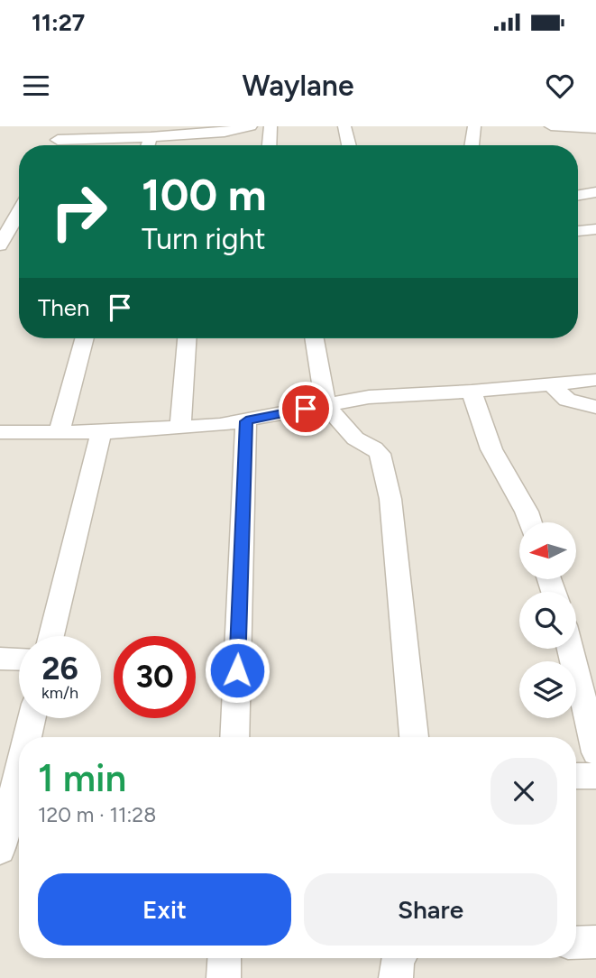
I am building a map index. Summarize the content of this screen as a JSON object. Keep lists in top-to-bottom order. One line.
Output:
{"north":"left","page":{"status":"11:27","header":"Waylane","turn":["100 m","Turn right"],"then":"Then","speed":"26 km/h","limit":"30","heading":["1 min","120 m · 11:28"],"buttons":["Exit","Share"]}}
